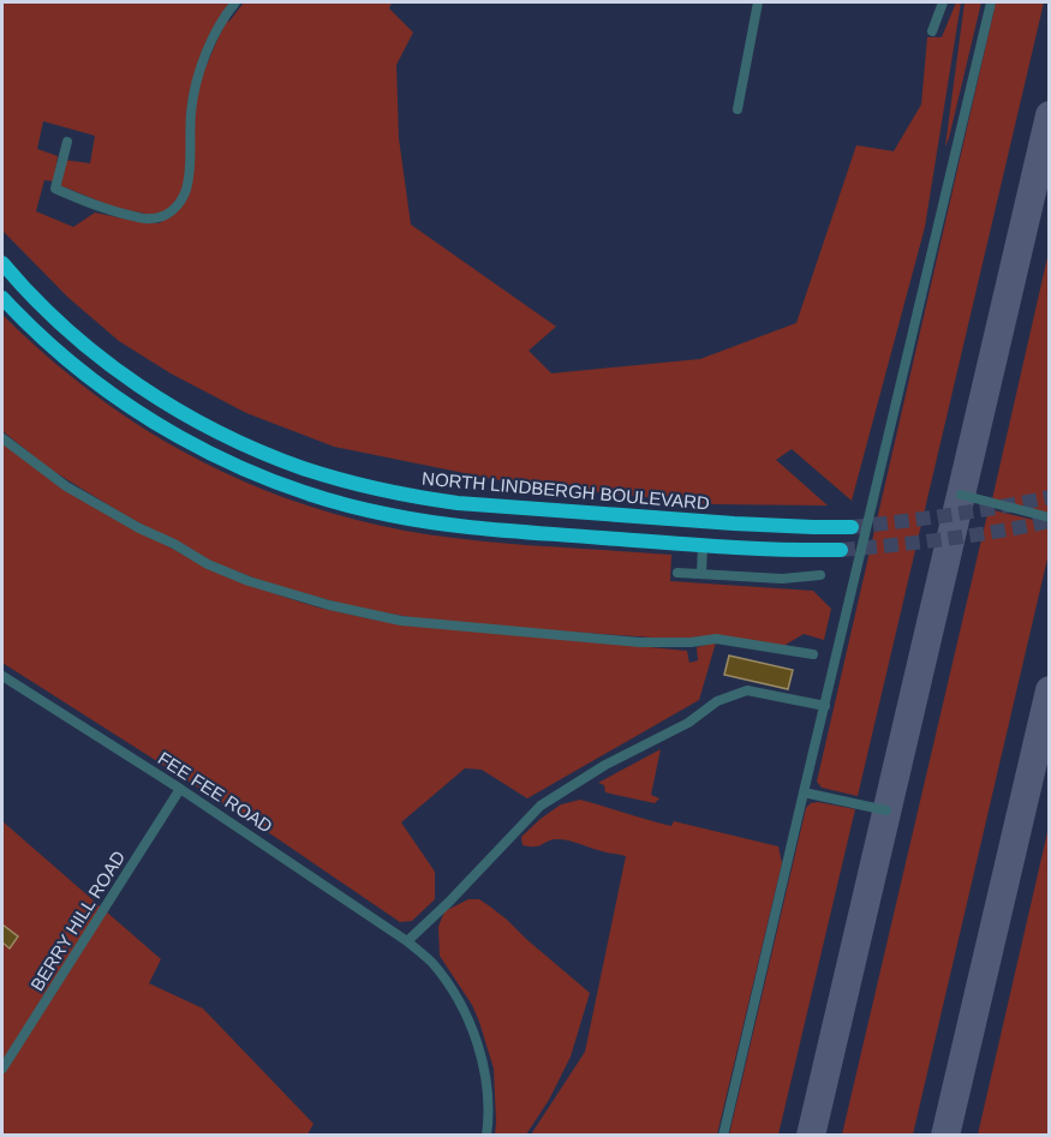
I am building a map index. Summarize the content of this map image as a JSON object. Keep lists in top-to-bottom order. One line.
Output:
{"streets":{"highway":["NORTH LINDBERGH BOULEVARD"],"street":["FEE FEE ROAD","BERRY HILL ROAD"]},"crossings":[["FEE FEE ROAD","BERRY HILL ROAD"]]}
